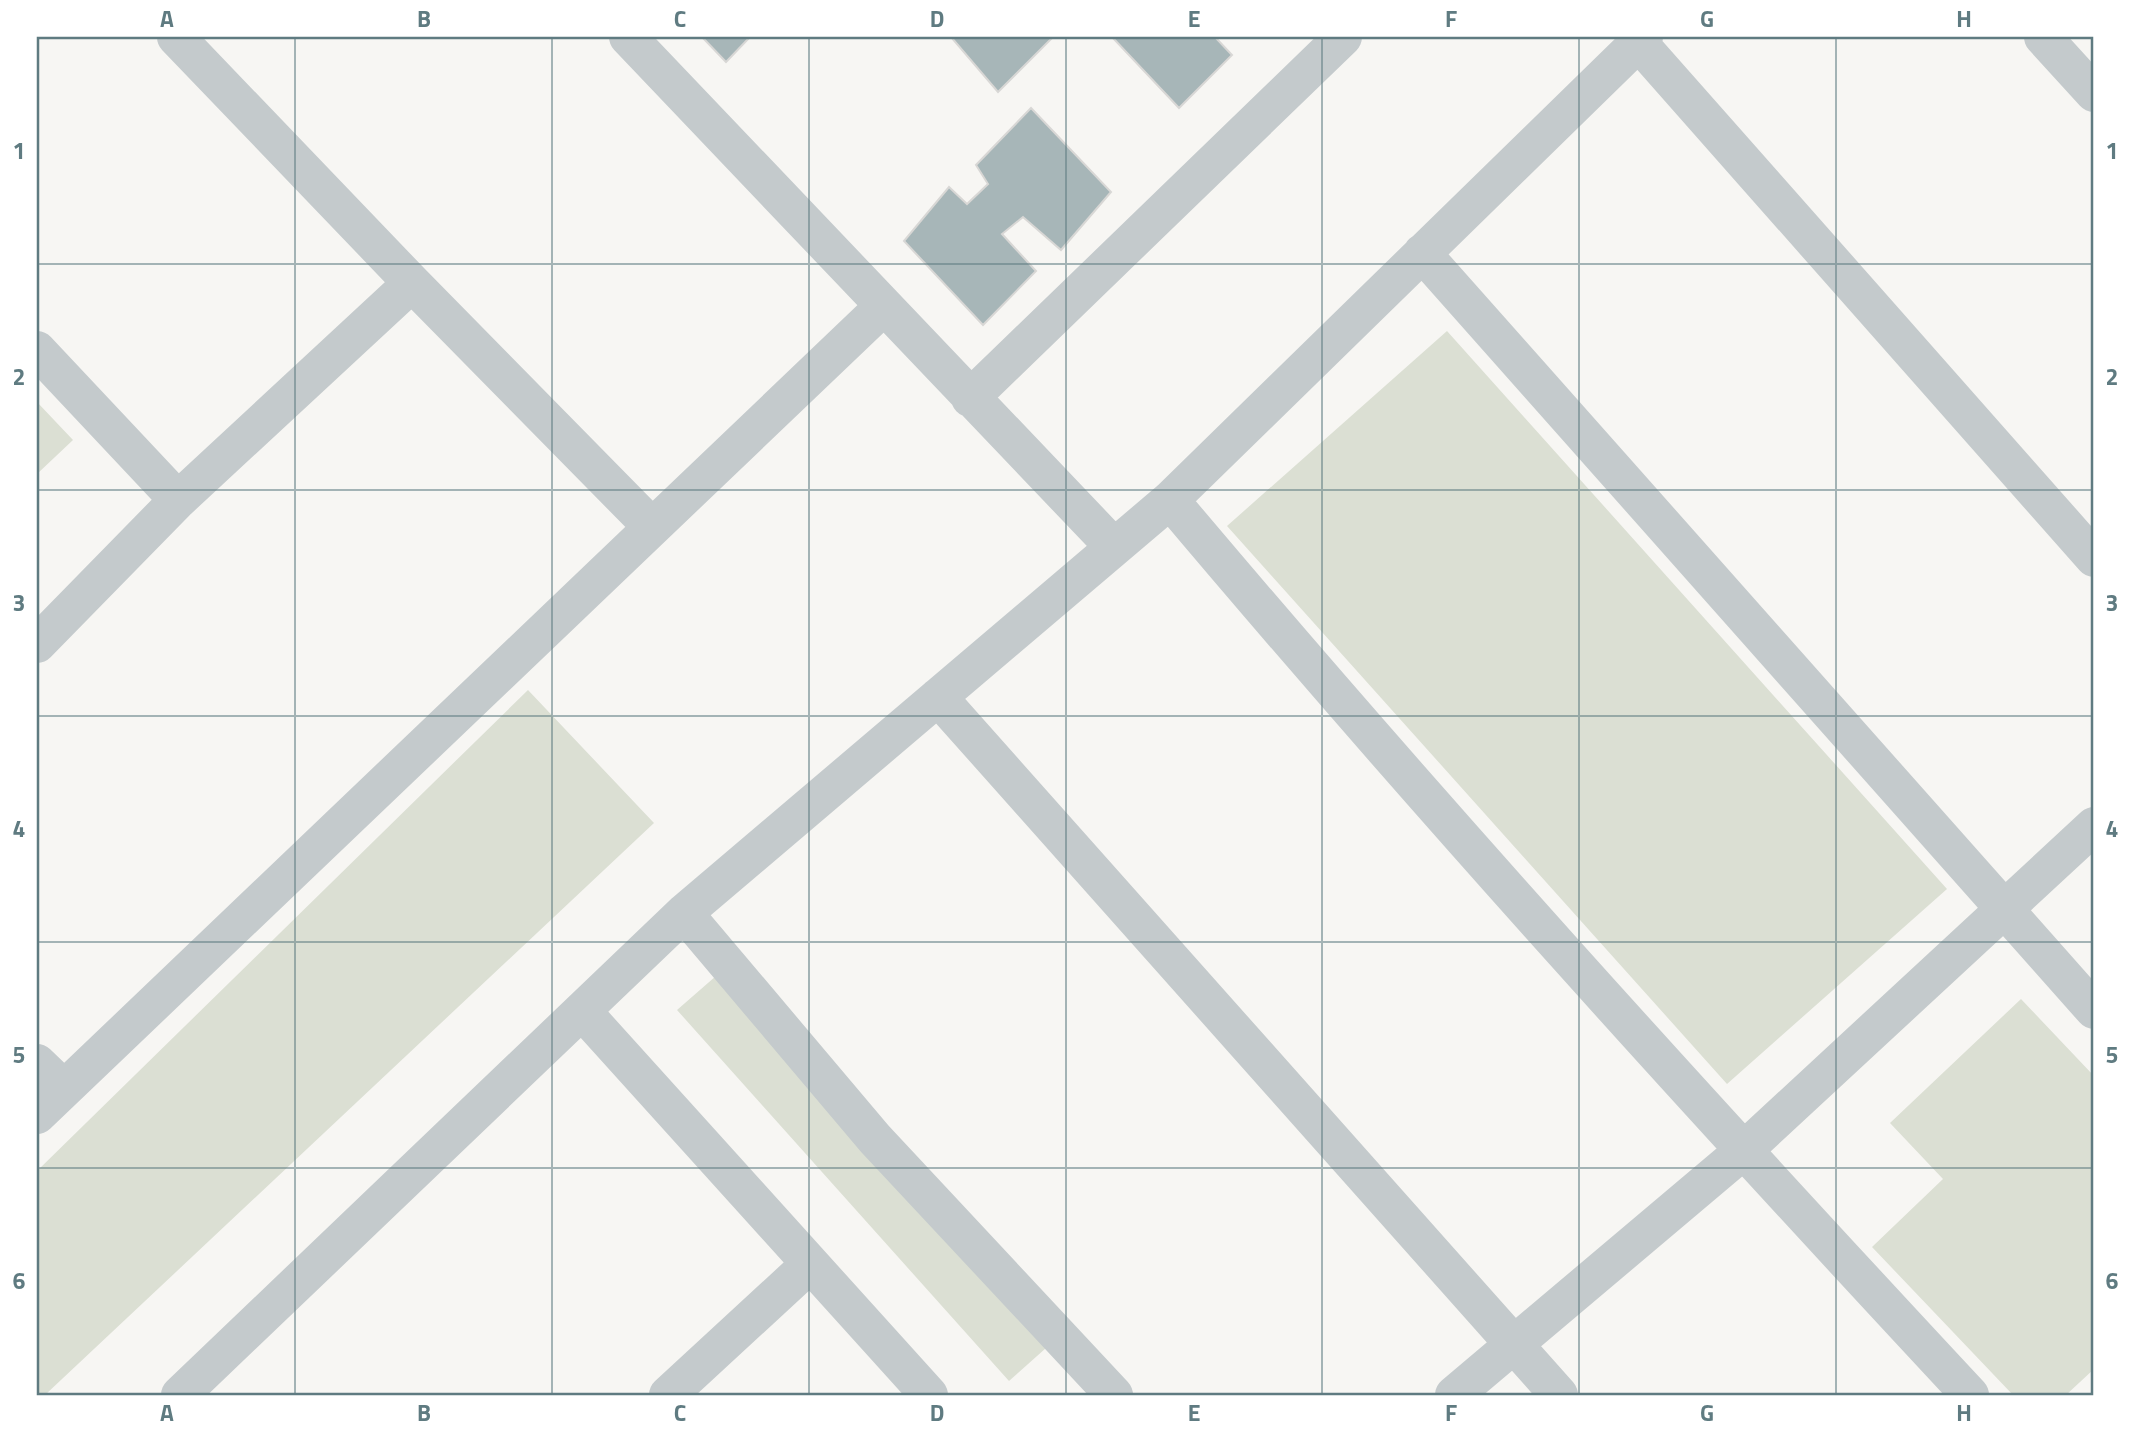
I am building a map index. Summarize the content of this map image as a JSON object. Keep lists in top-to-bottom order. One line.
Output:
{"grid":{"columns":["A","B","C","D","E","F","G","H"],"rows":["1","2","3","4","5","6"]}}
